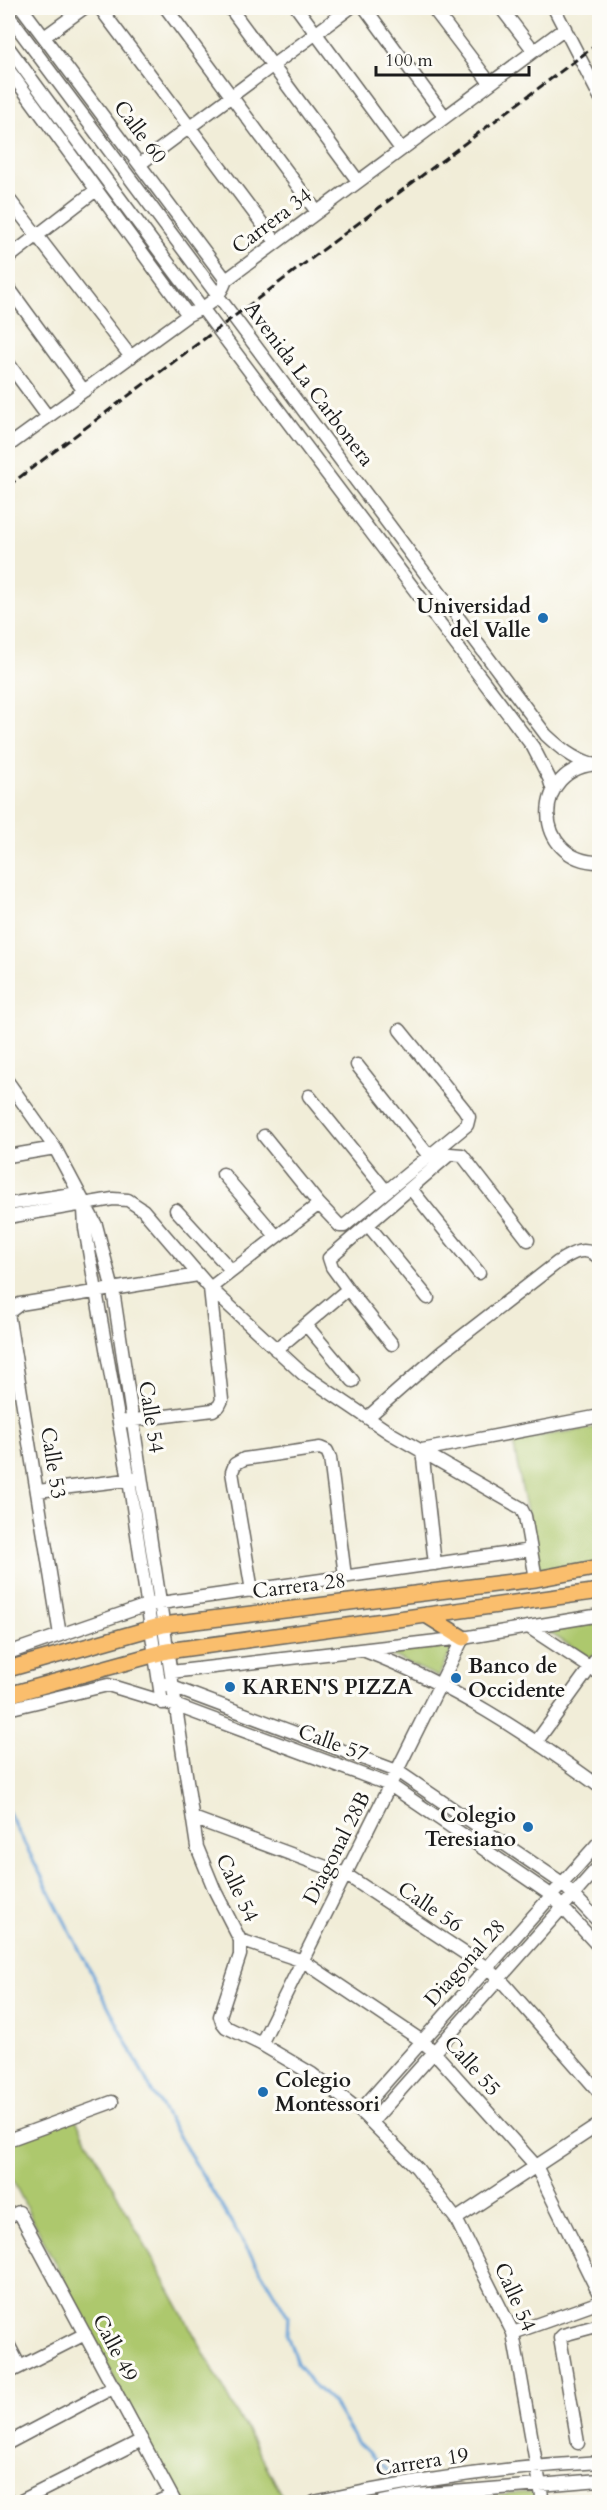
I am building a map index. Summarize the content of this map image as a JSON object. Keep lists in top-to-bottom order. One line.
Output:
{"streets":{"main road":["Carrera 28"],"street":["Calle 60","Carrera 34","Avenida La Carbonera","Calle 54","Calle 53","Calle 57","Diagonal 28B","Calle 56","Diagonal 28","Calle 55","Calle 49","Carrera 19"]},"crossings":[["Calle 60","Carrera 34"],["Carrera 34","Avenida La Carbonera"],["Calle 54","Calle 53"],["Calle 54","Carrera 28"],["Calle 54","Calle 57"],["Calle 54","Diagonal 28B"],["Calle 54","Calle 56"],["Calle 54","Diagonal 28"],["Calle 54","Calle 55"],["Calle 54","Carrera 19"],["Calle 53","Carrera 28"],["Calle 57","Diagonal 28B"],["Calle 57","Diagonal 28"],["Diagonal 28B","Calle 56"],["Diagonal 28B","Calle 55"],["Calle 56","Diagonal 28"],["Diagonal 28","Calle 55"]],"places":["Universidad del Valle","Banco de Occidente","KAREN'S PIZZA","Colegio Teresiano","Colegio Montessori"],"scale_bar":"100 m"}
